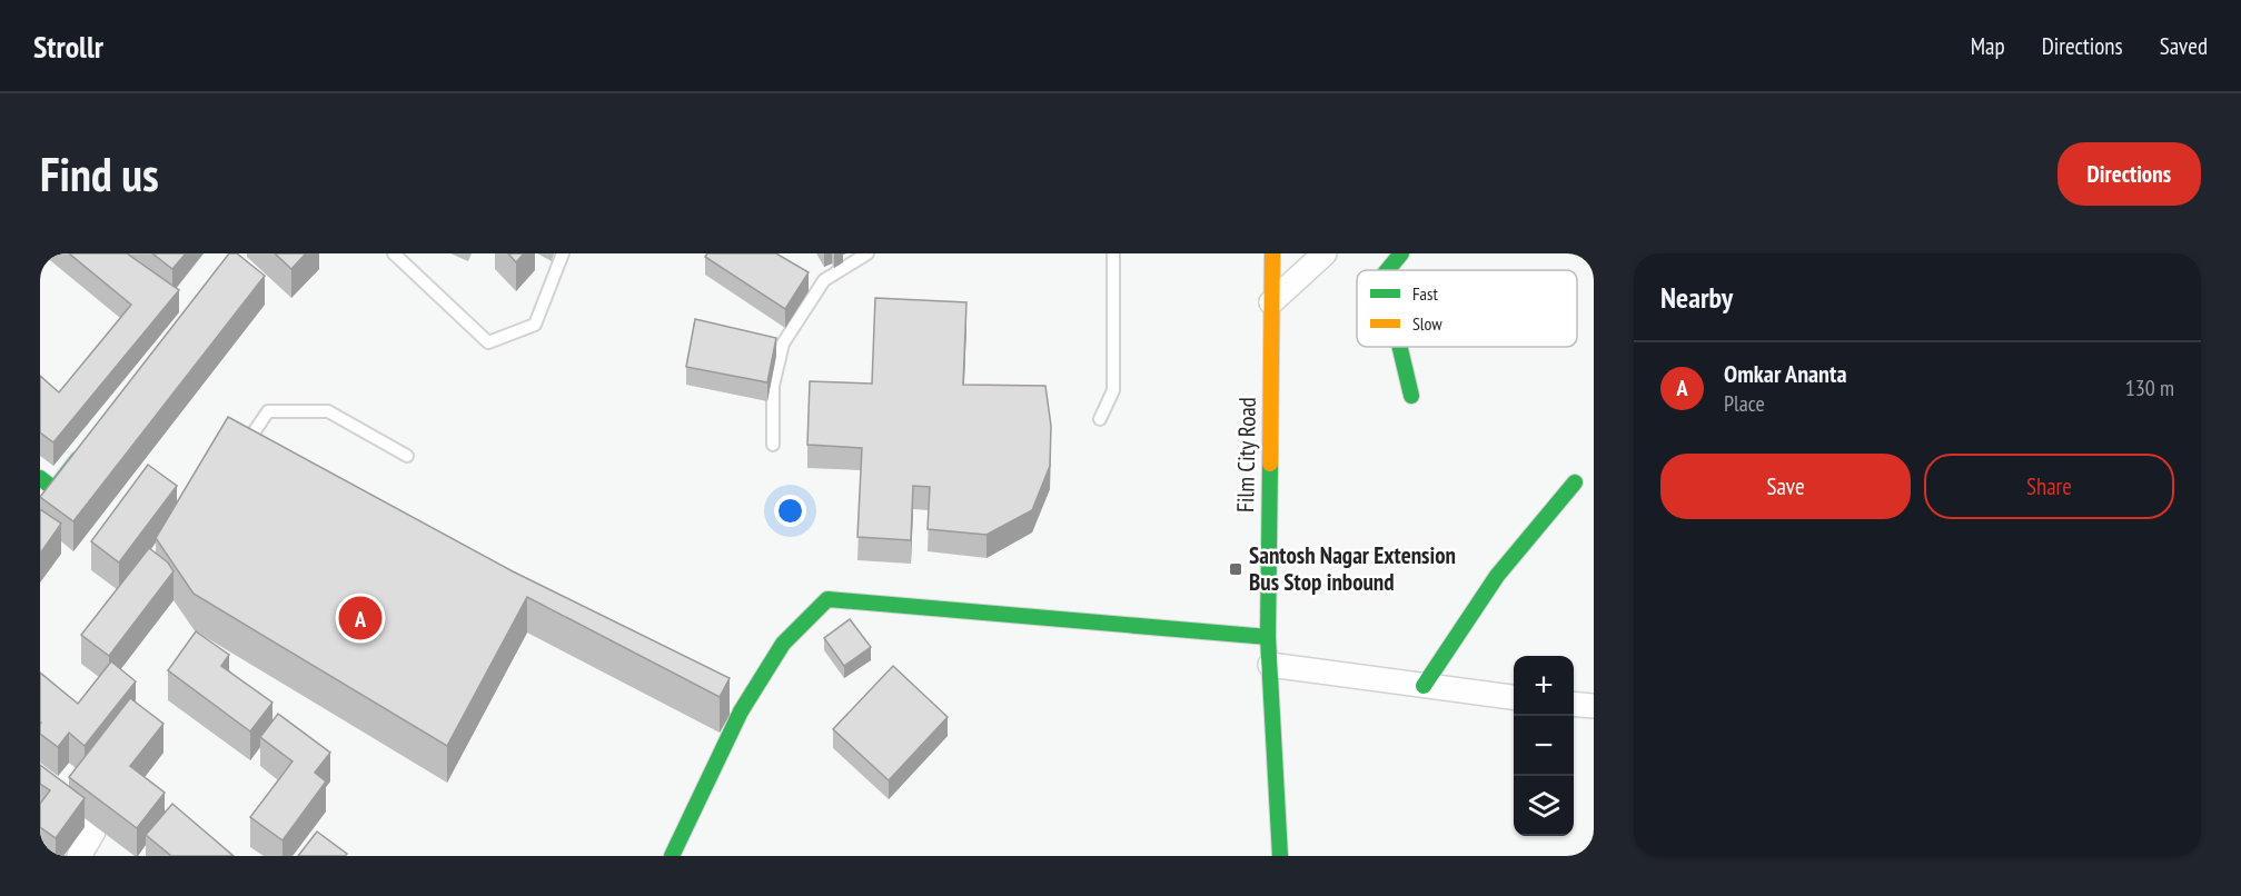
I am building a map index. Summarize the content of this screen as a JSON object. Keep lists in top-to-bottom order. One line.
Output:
{"streets":{"street":["Film City Road"]},"places":{"transit":["Santosh Nagar Extension Bus Stop inbound"]},"legend":["Fast","Slow"],"page":{"header":"Strollr","nav":["Map","Directions","Saved"],"buttons":["Directions",["Save","Share"]],"title":"Find us","heading":"Nearby","list":[{"mark":"A","name":"Omkar Ananta","note":"Place","value":"130 m"}],"pins":"A","map_buttons":["+","−"]}}
